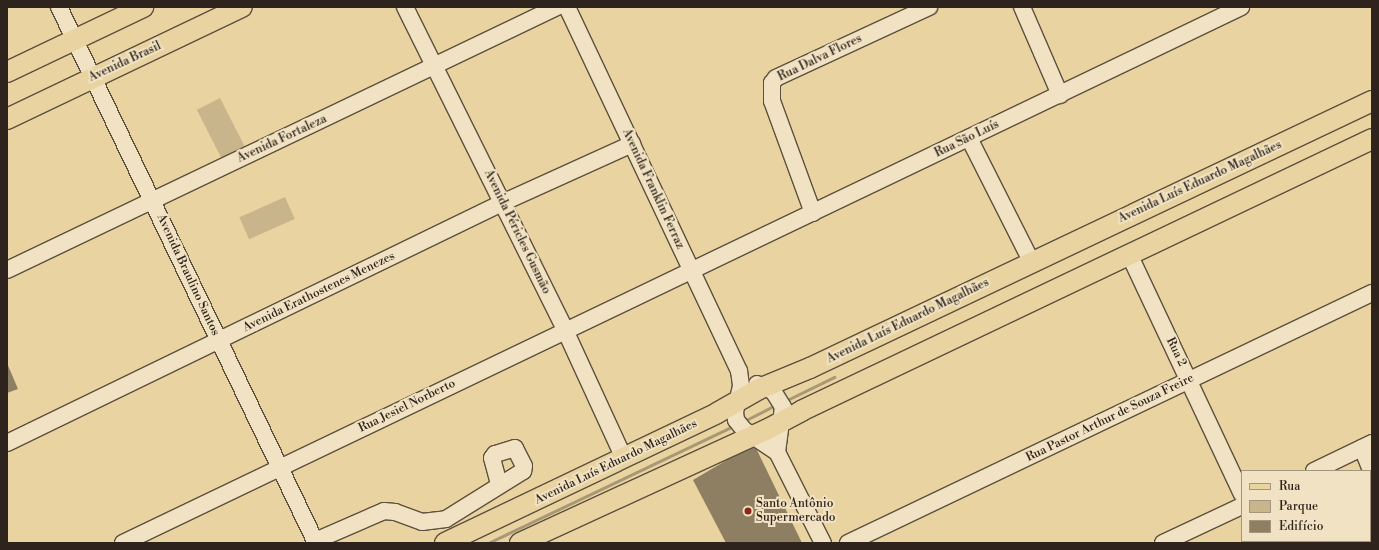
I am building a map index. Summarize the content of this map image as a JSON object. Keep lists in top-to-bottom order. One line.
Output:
{"streets":{"main road":["Avenida Brasil","Avenida Luís Eduardo Magalhães"],"street":["Rua Dalva Flores","Avenida Fortaleza","Rua São Luís","Avenida Franklin Ferraz","Avenida Péricles Gusmão","Avenida Braulino Santos","Avenida Erathostenes Menezes","Rua 2","Rua Jesiel Norberto","Rua Pastor Arthur de Souza Freire"]},"crossings":[["Rua Dalva Flores","Rua São Luís"],["Avenida Brasil","Avenida Braulino Santos"],["Avenida Fortaleza","Avenida Péricles Gusmão"],["Avenida Fortaleza","Avenida Braulino Santos"],["Rua São Luís","Avenida Franklin Ferraz"],["Rua São Luís","Rua Jesiel Norberto"],["Avenida Luís Eduardo Magalhães","Avenida Péricles Gusmão"],["Avenida Franklin Ferraz","Avenida Erathostenes Menezes"],["Avenida Franklin Ferraz","Rua Jesiel Norberto"],["Avenida Péricles Gusmão","Avenida Erathostenes Menezes"],["Avenida Péricles Gusmão","Rua Jesiel Norberto"],["Avenida Braulino Santos","Avenida Erathostenes Menezes"],["Avenida Braulino Santos","Rua Jesiel Norberto"],["Rua 2","Rua Pastor Arthur de Souza Freire"]],"places":["Santo Antônio Supermercado"],"legend":["Rua","Parque","Edifício"]}
